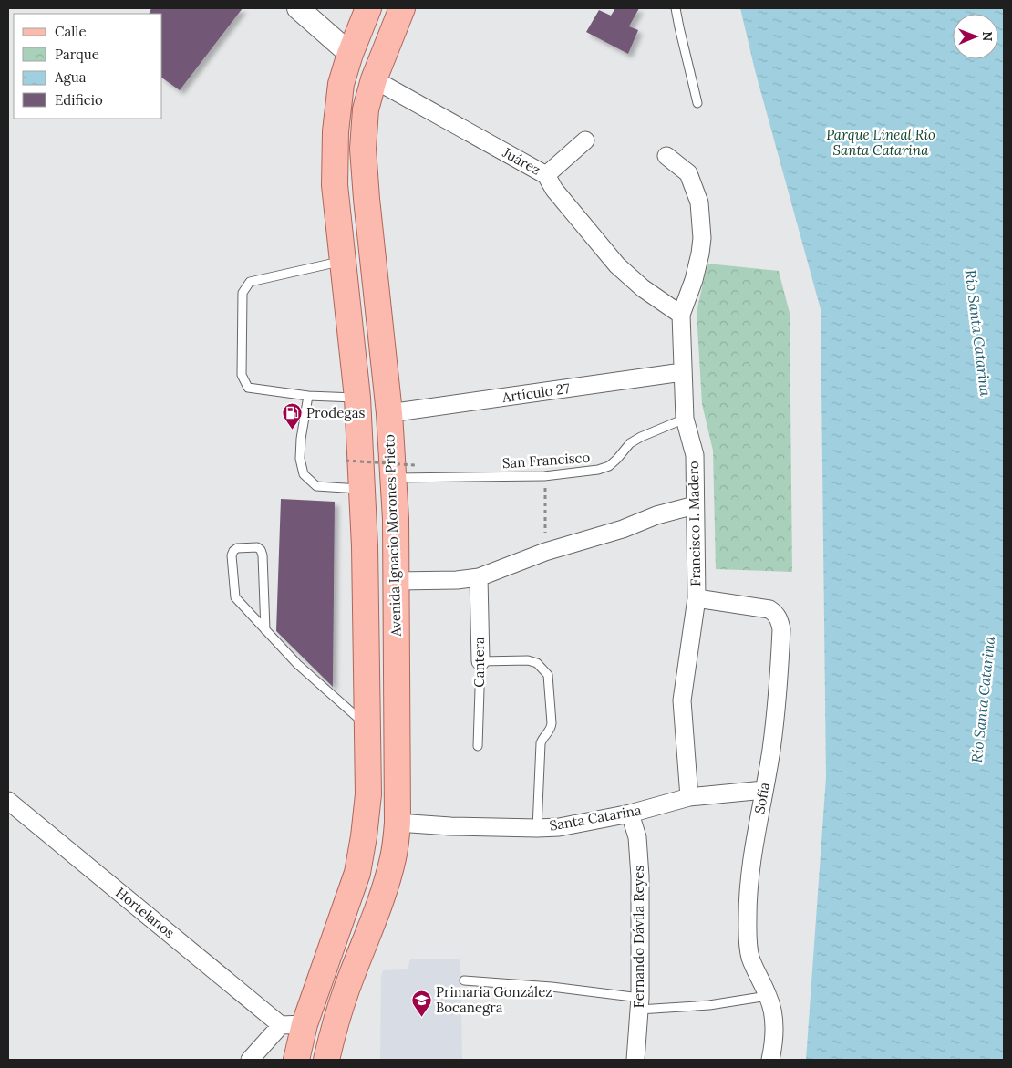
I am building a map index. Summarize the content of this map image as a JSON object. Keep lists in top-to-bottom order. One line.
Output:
{"streets":{"main road":["Avenida Ignacio Morones Prieto"],"street":["Juárez","Artículo 27","Francisco I. Madero","Cantera","Sofía","Santa Catarina","Hortelanos","Fernando Dávila Reyes"],"lane":["San Francisco"]},"crossings":[["Juárez","Francisco I. Madero"],["Juárez","Avenida Ignacio Morones Prieto"],["Artículo 27","Francisco I. Madero"],["Artículo 27","Avenida Ignacio Morones Prieto"],["San Francisco","Francisco I. Madero"],["San Francisco","Avenida Ignacio Morones Prieto"],["Francisco I. Madero","Sofía"],["Francisco I. Madero","Santa Catarina"],["Avenida Ignacio Morones Prieto","Santa Catarina"],["Sofía","Santa Catarina"],["Santa Catarina","Fernando Dávila Reyes"]],"water":["Río Santa Catarina"],"parks":["Parque Lineal Río Santa Catarina"],"places":{"fuel station":["Prodegas"],"school or university":["Primaria González Bocanegra"]},"legend":["Calle","Parque","Agua","Edificio"],"north":"right"}
